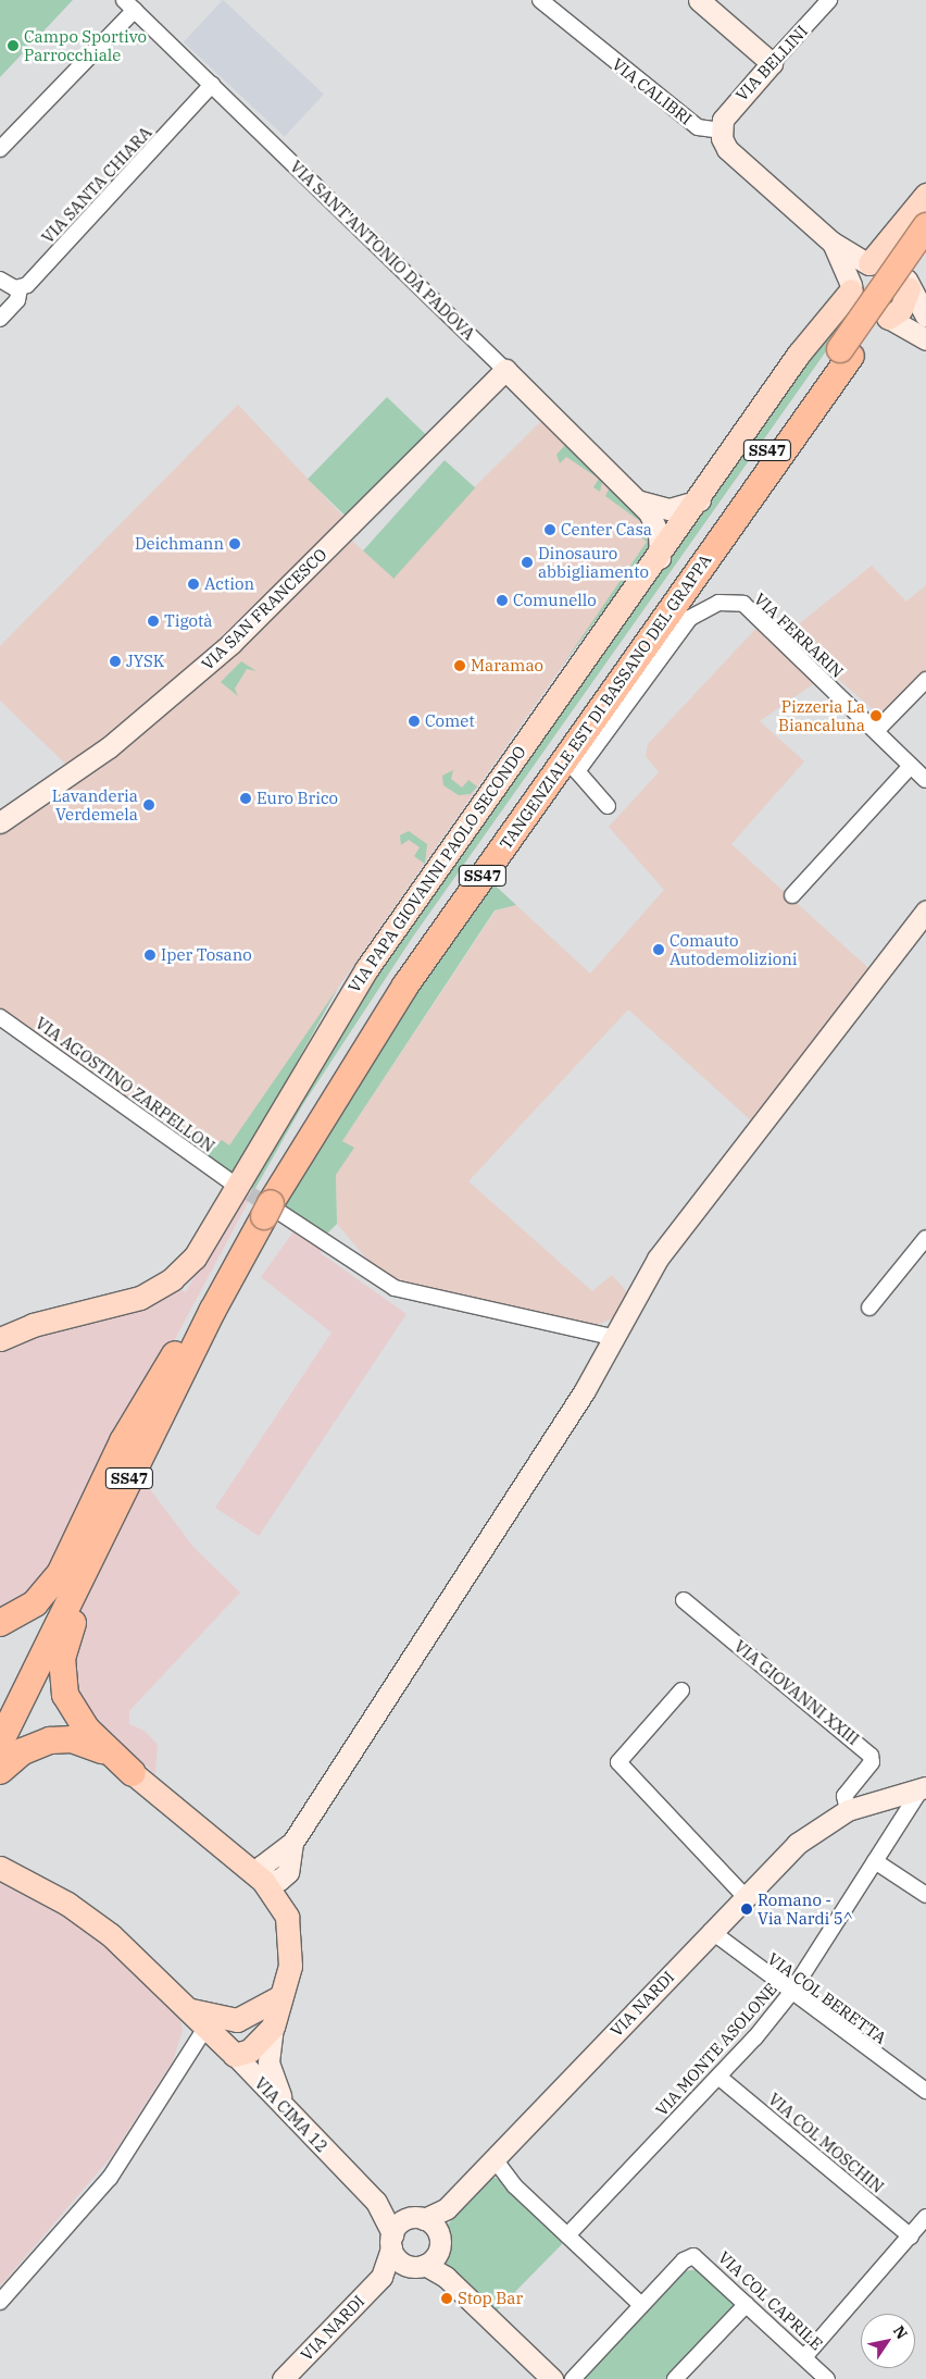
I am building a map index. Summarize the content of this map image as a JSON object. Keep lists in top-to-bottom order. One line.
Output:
{"streets":{"highway":["SS47","TANGENZIALE EST DI BASSANO DEL GRAPPA"],"main road":["VIA PAPA GIOVANNI PAOLO SECONDO","VIA CIMA 12"],"street":["VIA BELLINI","VIA CALIBRI","VIA SANTA CHIARA","VIA SANT'ANTONIO DA PADOVA","VIA SAN FRANCESCO","VIA FERRARIN","VIA AGOSTINO ZARPELLON","VIA GIOVANNI XXIII","VIA COL BERETTA","VIA NARDI","VIA MONTE ASOLONE","VIA COL MOSCHIN","VIA COL CAPRILE"]},"crossings":[["VIA BELLINI","VIA CALIBRI"],["VIA SANTA CHIARA","VIA SANT'ANTONIO DA PADOVA"],["VIA SANT'ANTONIO DA PADOVA","VIA SAN FRANCESCO"],["VIA SANT'ANTONIO DA PADOVA","VIA PAPA GIOVANNI PAOLO SECONDO"],["TANGENZIALE EST DI BASSANO DEL GRAPPA","VIA PAPA GIOVANNI PAOLO SECONDO"],["VIA GIOVANNI XXIII","VIA NARDI"],["VIA COL BERETTA","VIA NARDI"],["VIA COL BERETTA","VIA MONTE ASOLONE"],["VIA MONTE ASOLONE","VIA COL MOSCHIN"]],"places":["Campo Sportivo Parrocchiale","Center Casa","Deichmann","Dinosauro abbigliamento","Action","Comunello","Tigotà","JYSK","Maramao","Pizzeria La Biancaluna","Comet","Euro Brico","Lavanderia Verdemela","Comauto Autodemolizioni","Iper Tosano","Romano - Via Nardi 5^","Stop Bar"],"north":"top right"}
